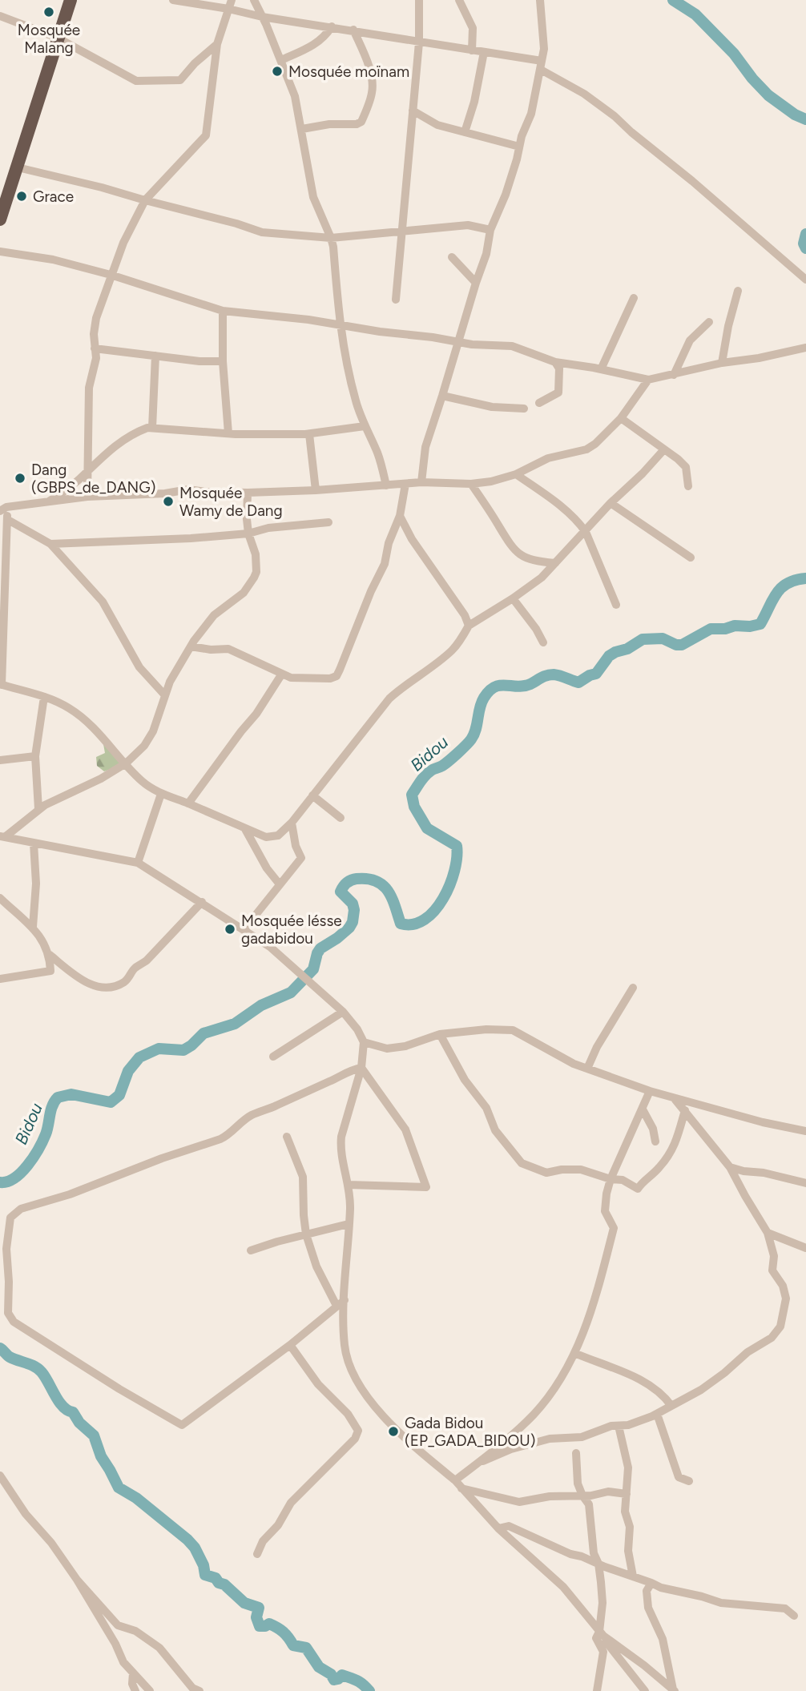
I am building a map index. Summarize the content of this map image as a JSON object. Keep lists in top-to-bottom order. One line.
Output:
{"water":["Bidou"],"places":["Mosquée Malang","Mosquée moïnam","Grace","Dang (GBPS_de_DANG)","Mosquée Wamy de Dang","Mosquée lésse gadabidou","Gada Bidou (EP_GADA_BIDOU)"]}
